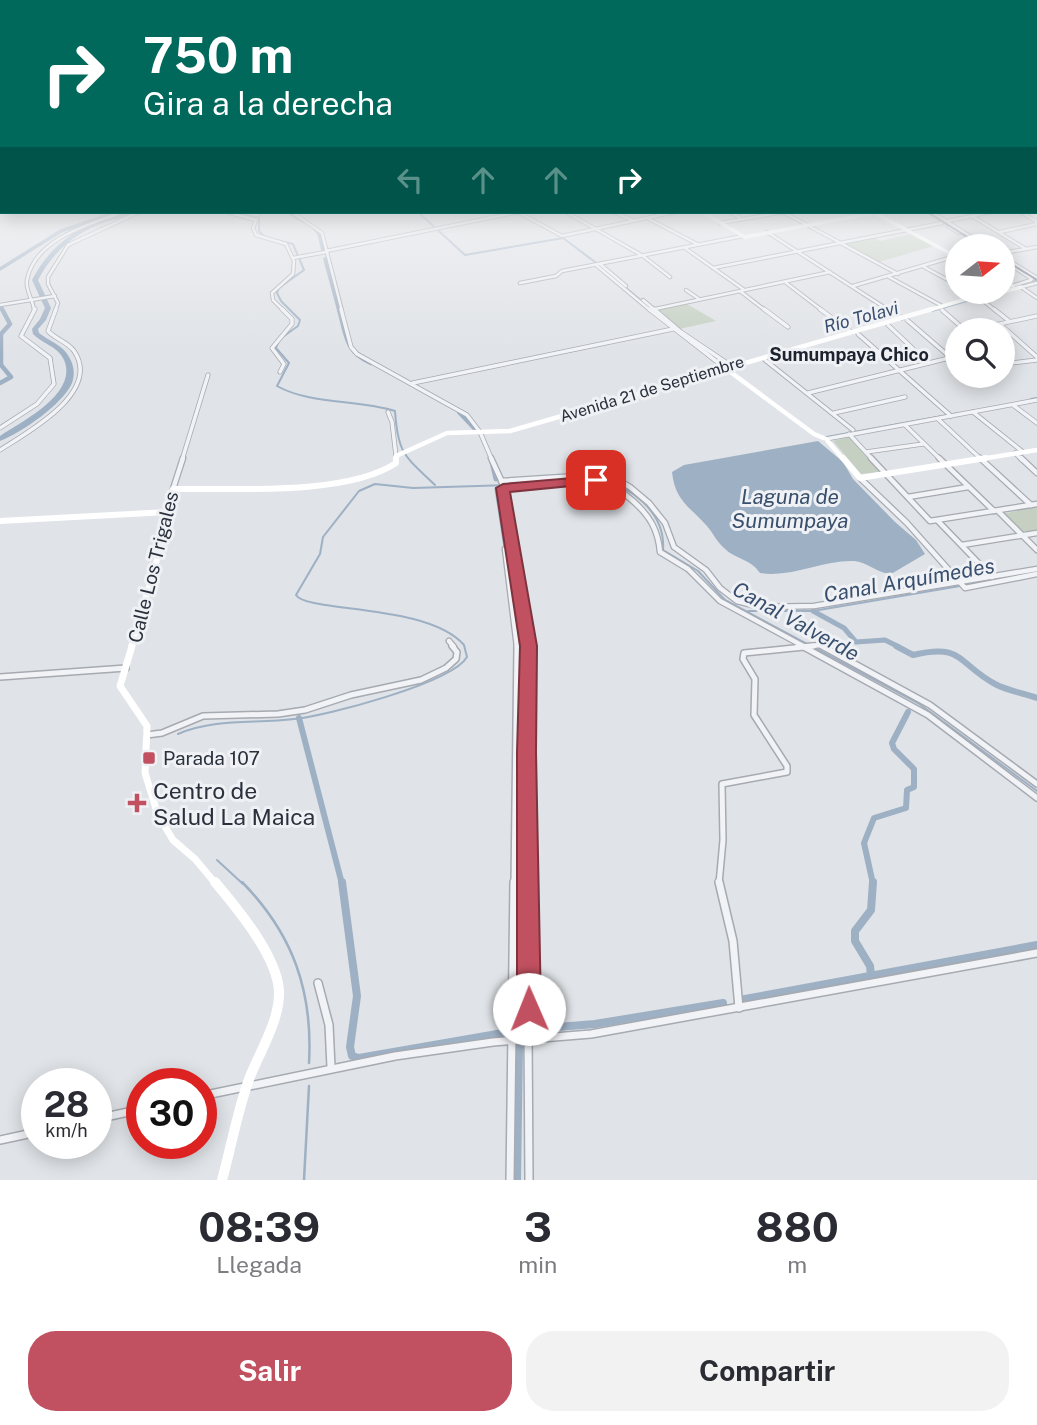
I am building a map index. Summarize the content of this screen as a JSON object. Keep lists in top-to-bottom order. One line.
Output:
{"streets":{"street":["Avenida 21 de Septiembre","Calle Los Trigales"]},"crossings":[["Avenida 21 de Septiembre","Calle Los Trigales"]],"districts":["Sumumpaya Chico"],"water":["Río Tolavi","Laguna de Sumumpaya","Canal Arquímedes","Canal Valverde"],"places":{"transit":["Parada 107"],"health":["Centro de Salud La Maica"]},"north":"right","page":{"turn":["750 m","Gira a la derecha"],"speed":"28 km/h","limit":"30","eta":["08:39","Llegada","3","min","880","m"],"buttons":["Salir","Compartir"]}}
